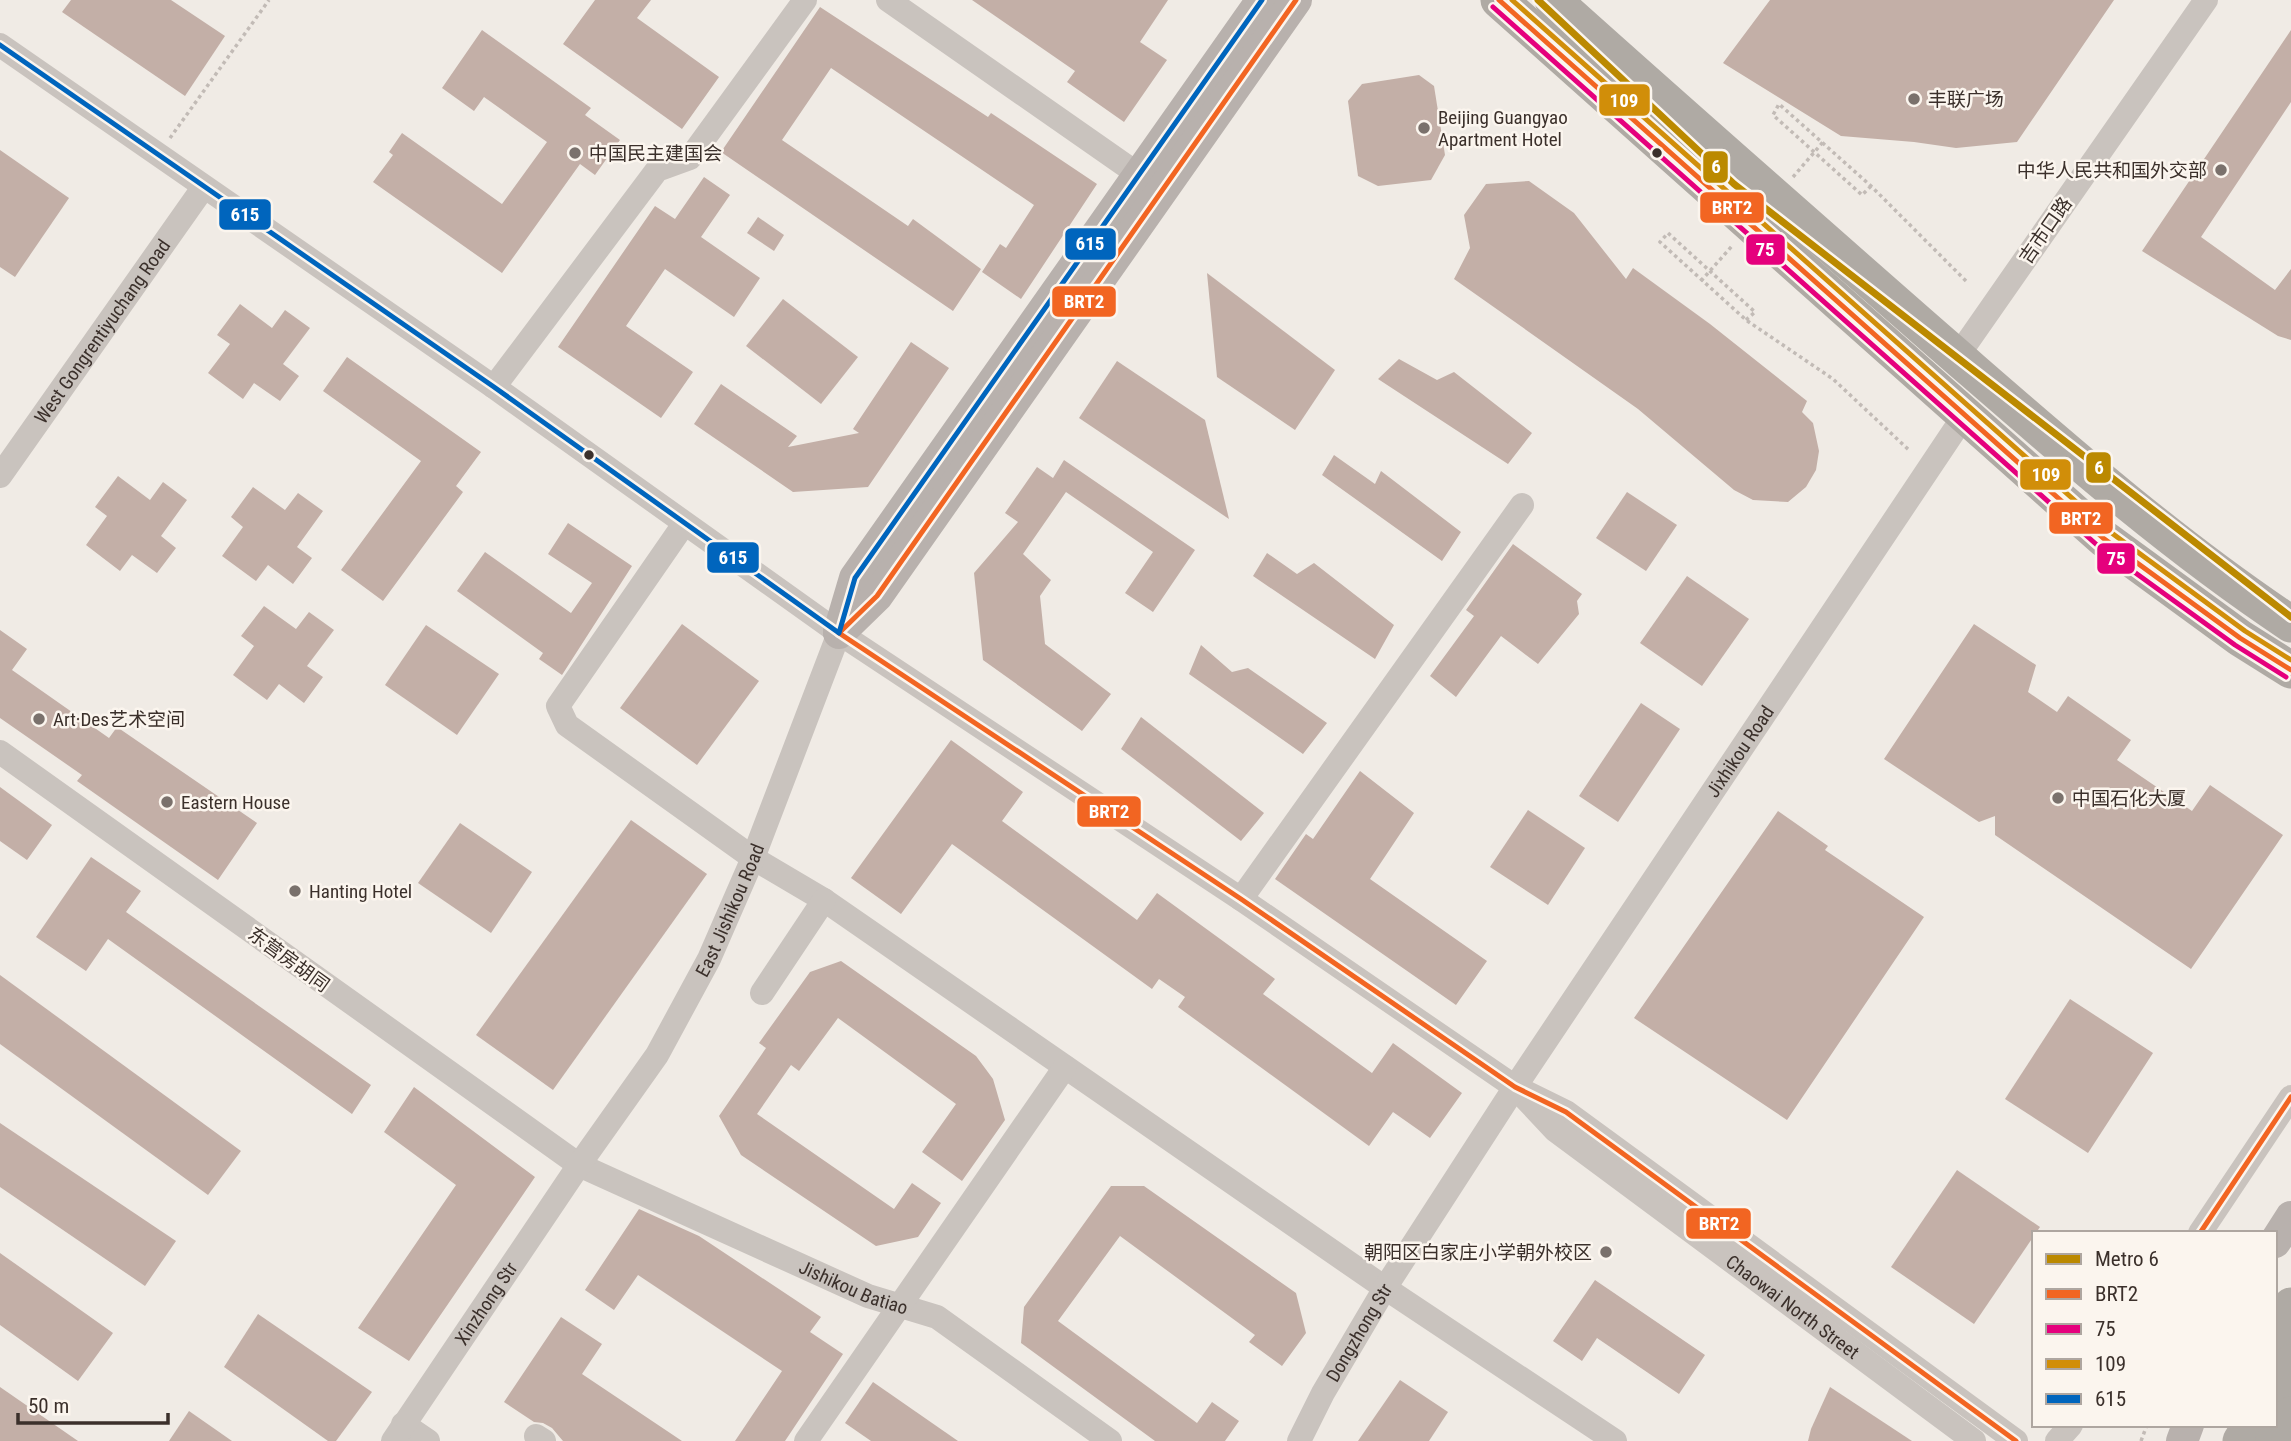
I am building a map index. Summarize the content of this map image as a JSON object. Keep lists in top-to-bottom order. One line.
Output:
{"streets":{"street":["吉市口路","West Gongrentiyuchang Road","Jixhikou Road","East Jishikou Road","东营房胡同","Jishikou Batiao","Xinzhong Str","Chaowai North Street","Dongzhong Str"]},"crossings":[["West Gongrentiyuchang Road","Chaowai North Street"],["Jixhikou Road","Chaowai North Street"],["Jixhikou Road","Dongzhong Str"],["East Jishikou Road","东营房胡同"],["East Jishikou Road","Jishikou Batiao"],["East Jishikou Road","Xinzhong Str"],["East Jishikou Road","Chaowai North Street"],["东营房胡同","Jishikou Batiao"],["东营房胡同","Xinzhong Str"],["Jishikou Batiao","Xinzhong Str"],["Chaowai North Street","Dongzhong Str"]],"places":["丰联广场","Beijing Guangyao Apartment Hotel","中国民主建国会","中华人民共和国外交部","Art·Des艺术空间","中国石化大厦","Eastern House","Hanting Hotel","朝阳区白家庄小学朝外校区"],"lines":["metro line 6","transit line BRT2","transit line 109","transit line 615","transit line 75"],"legend":["Metro 6","BRT2","75","109","615"],"scale_bar":"50 m"}
